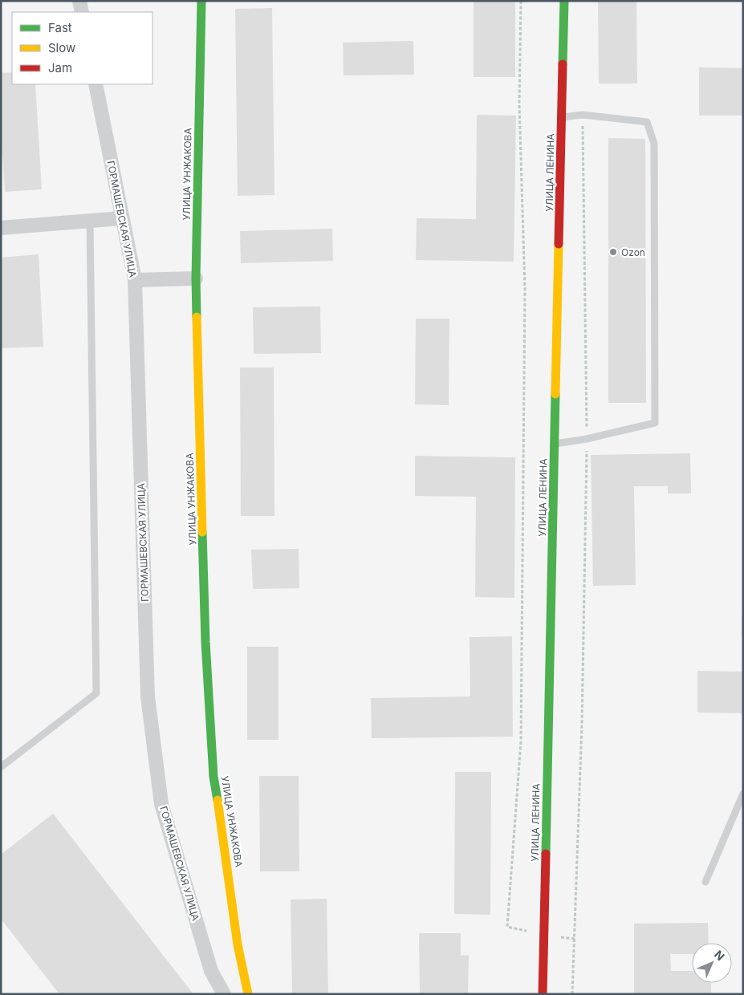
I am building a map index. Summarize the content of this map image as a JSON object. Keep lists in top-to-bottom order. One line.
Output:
{"streets":{"street":["УЛИЦА ЛЕНИНА","УЛИЦА УНЖАКОВА","ГОРМАШЕВСКАЯ УЛИЦА"]},"places":["Ozon"],"legend":["Fast","Slow","Jam"],"north":"top right"}
